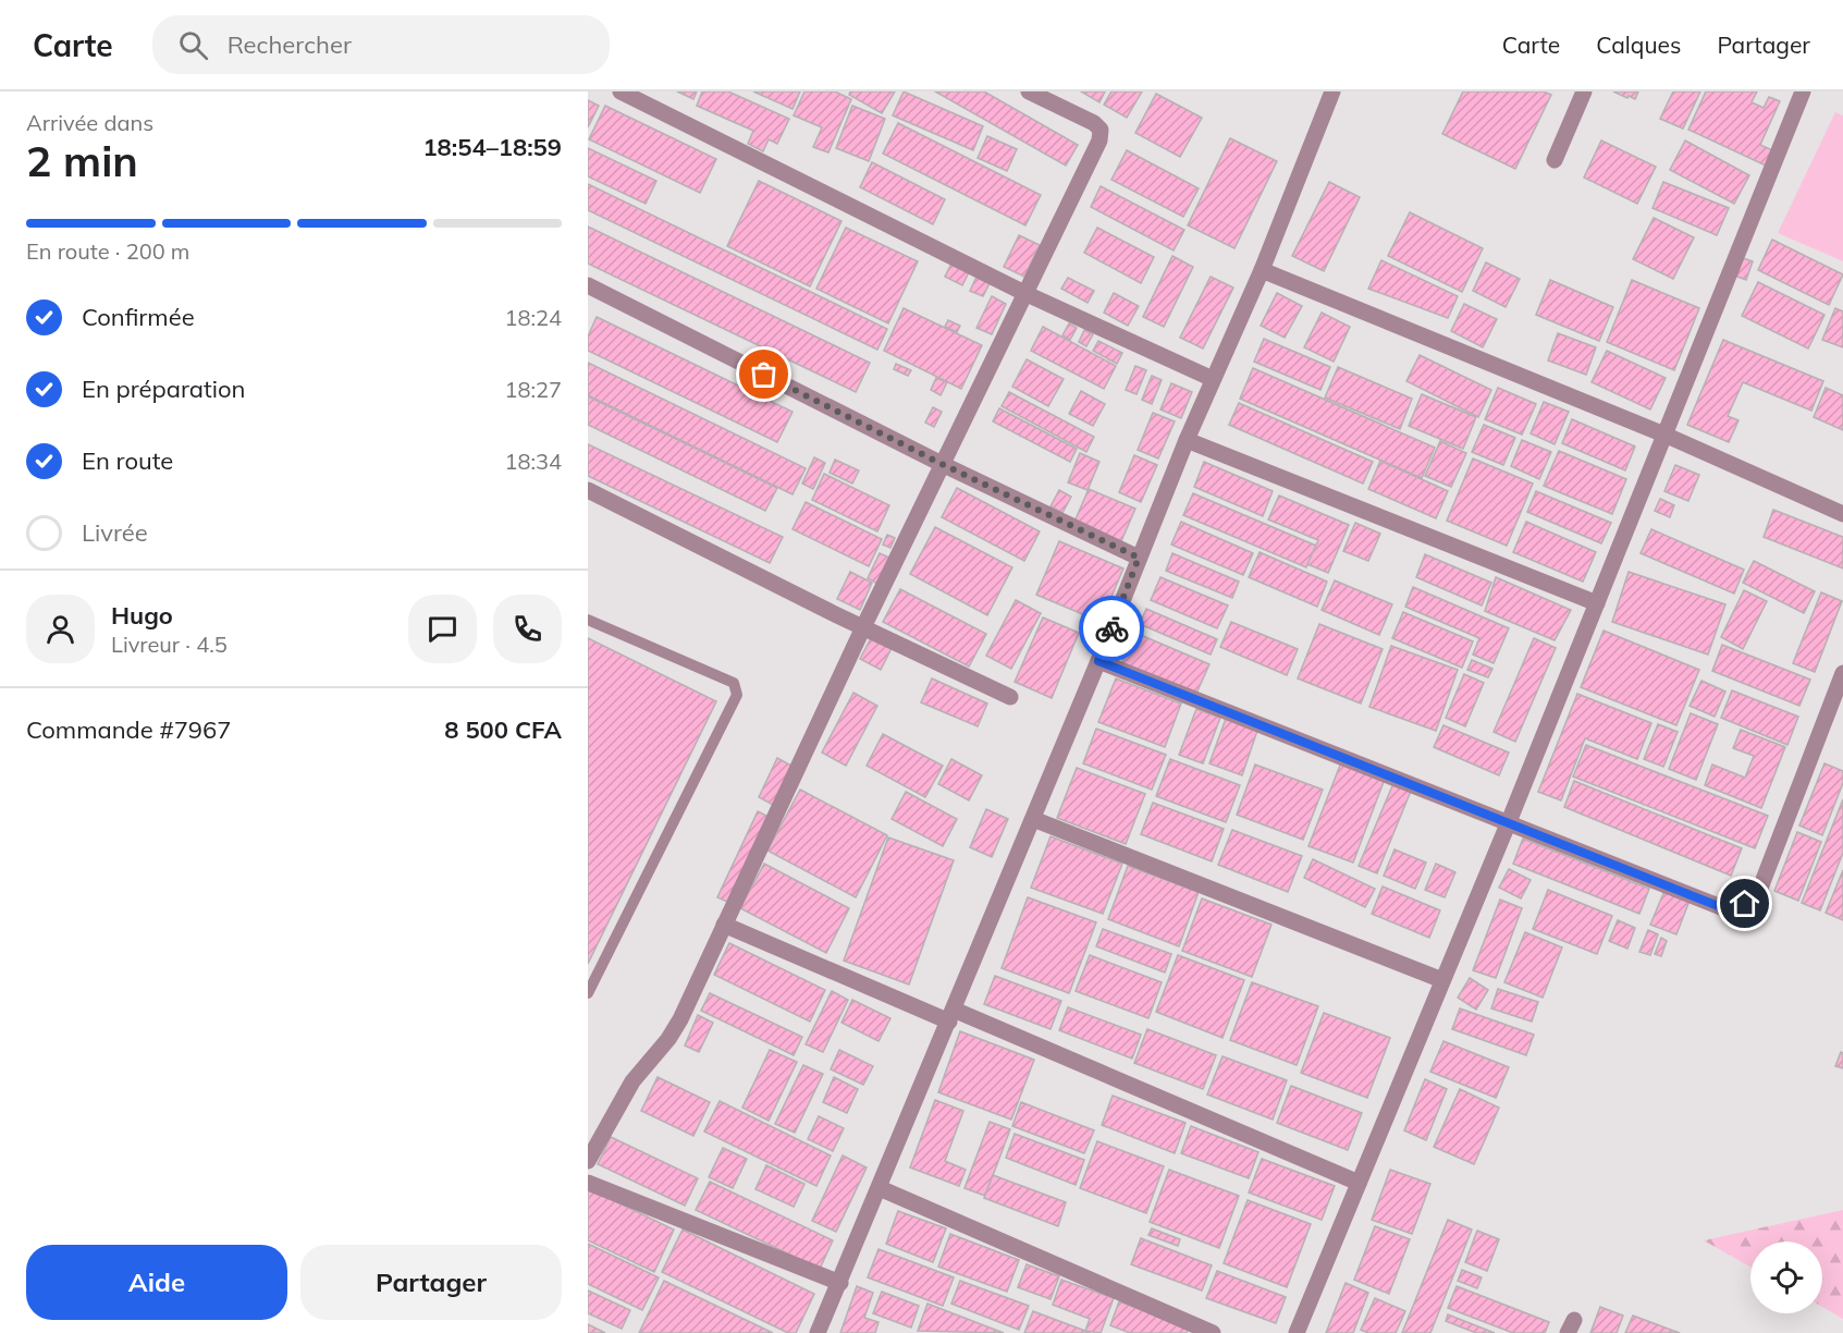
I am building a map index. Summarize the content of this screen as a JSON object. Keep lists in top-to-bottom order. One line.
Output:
{"page":{"header":"Carte","search":"Rechercher","nav":["Carte","Calques","Partager"],"heading":["2 min","Arrivée dans","18:54–18:59"],"panel":["Hugo","Livreur · 4.5","Commande #7967","8 500 CFA"],"bar":"En route · 200 m","list":[["Confirmée","18:24"],["En préparation","18:27"],["En route","18:34"],"Livrée"],"buttons":["Aide","Partager"]}}
